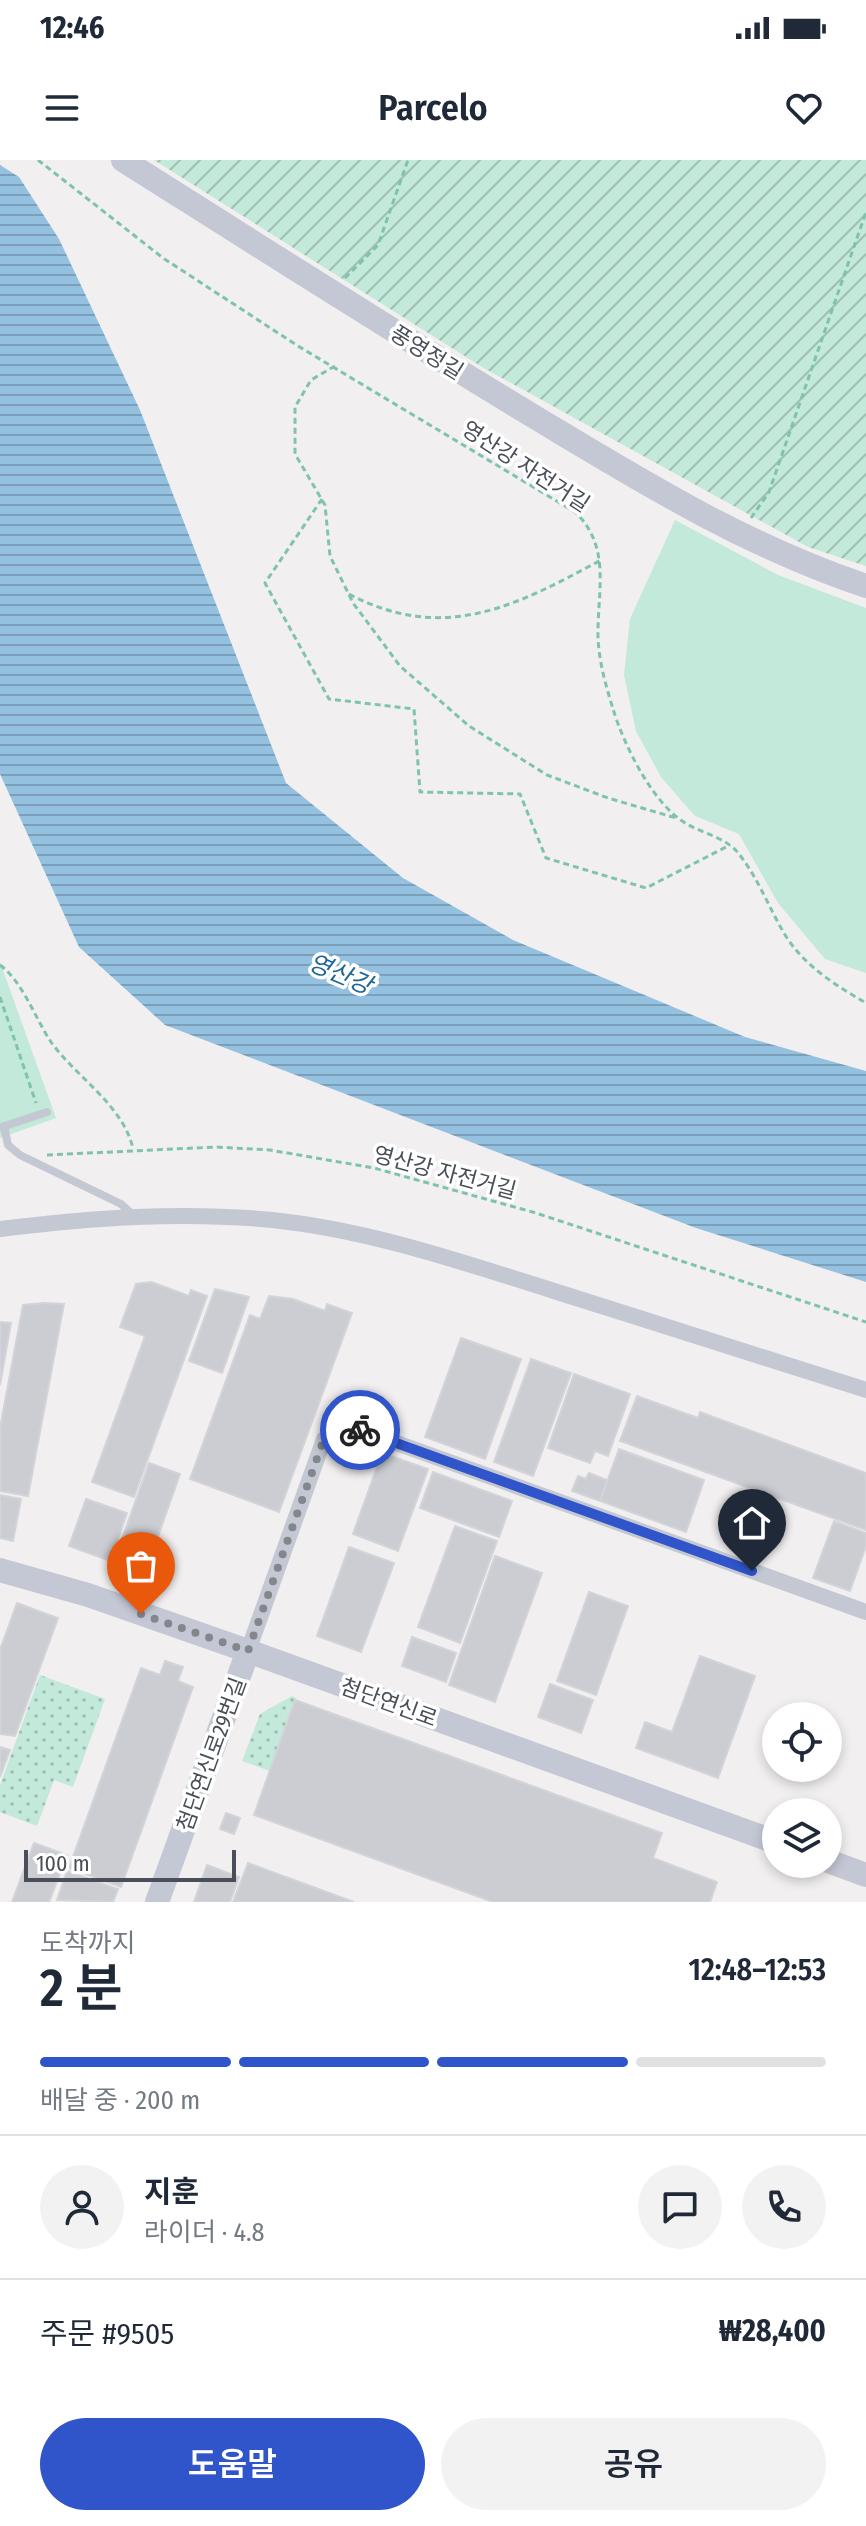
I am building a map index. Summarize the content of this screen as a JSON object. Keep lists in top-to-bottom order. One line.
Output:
{"streets":{"street":["풍영정길","첨단연신로","첨단연신로29번길"],"path":["영산강 자전거길"]},"crossings":[["첨단연신로","첨단연신로29번길"]],"water":["영산강"],"scale_bar":"100 m","page":{"status":"12:46","header":"Parcelo","scale":"100 m","heading":["2 분","도착까지","12:48–12:53"],"panel":["지훈","라이더 · 4.8","주문 #9505","₩28,400"],"bar":"배달 중 · 200 m","buttons":["도움말","공유"]}}
